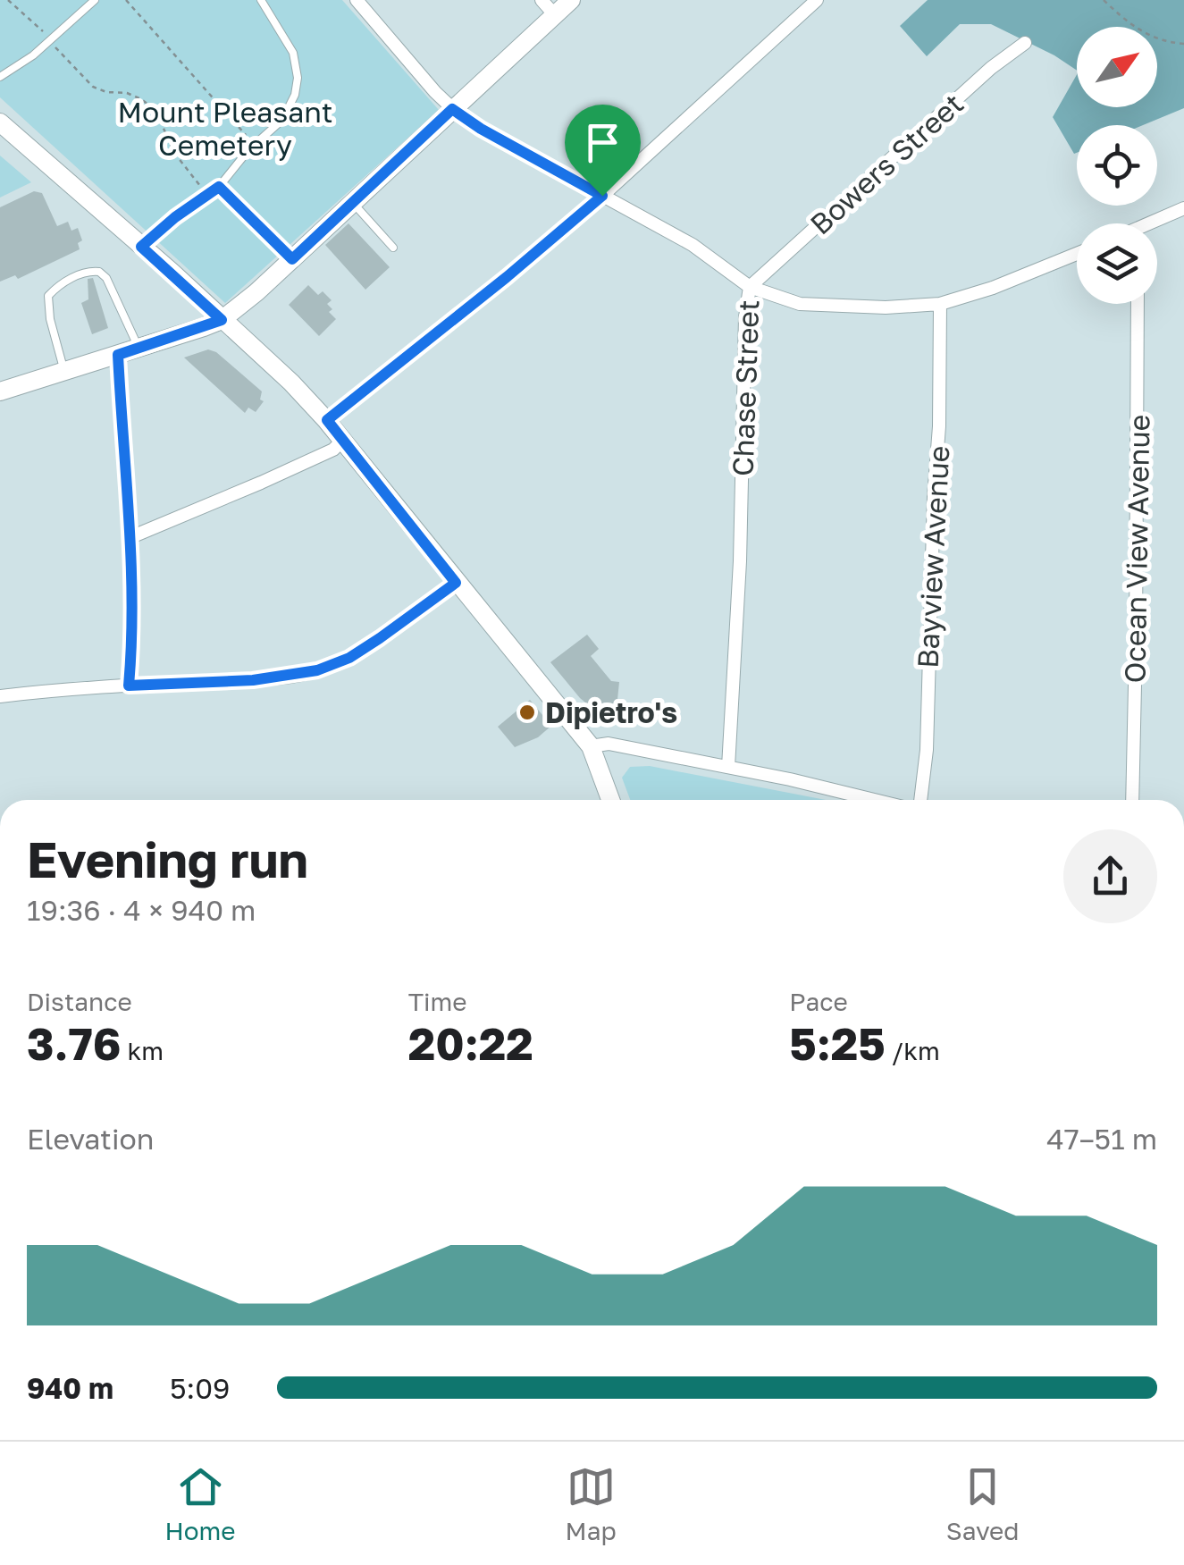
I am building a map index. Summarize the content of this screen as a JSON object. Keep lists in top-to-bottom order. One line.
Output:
{"streets":{"street":["Bowers Street","Chase Street","Ocean View Avenue","Bayview Avenue"]},"crossings":[["Bowers Street","Chase Street"]],"parks":["Mount Pleasant Cemetery"],"places":["Dipietro's"],"north":"top right","page":{"heading":["Evening run","19:36 · 4 × 940 m"],"stats":[["Distance","3.76 km"],["Time","20:22"],["Pace","5:25 /km"]],"chart":["Elevation","47–51 m"],"list":[{"name":"940 m","note":"5:09"}],"tabs":["Home","Map","Saved"]}}
